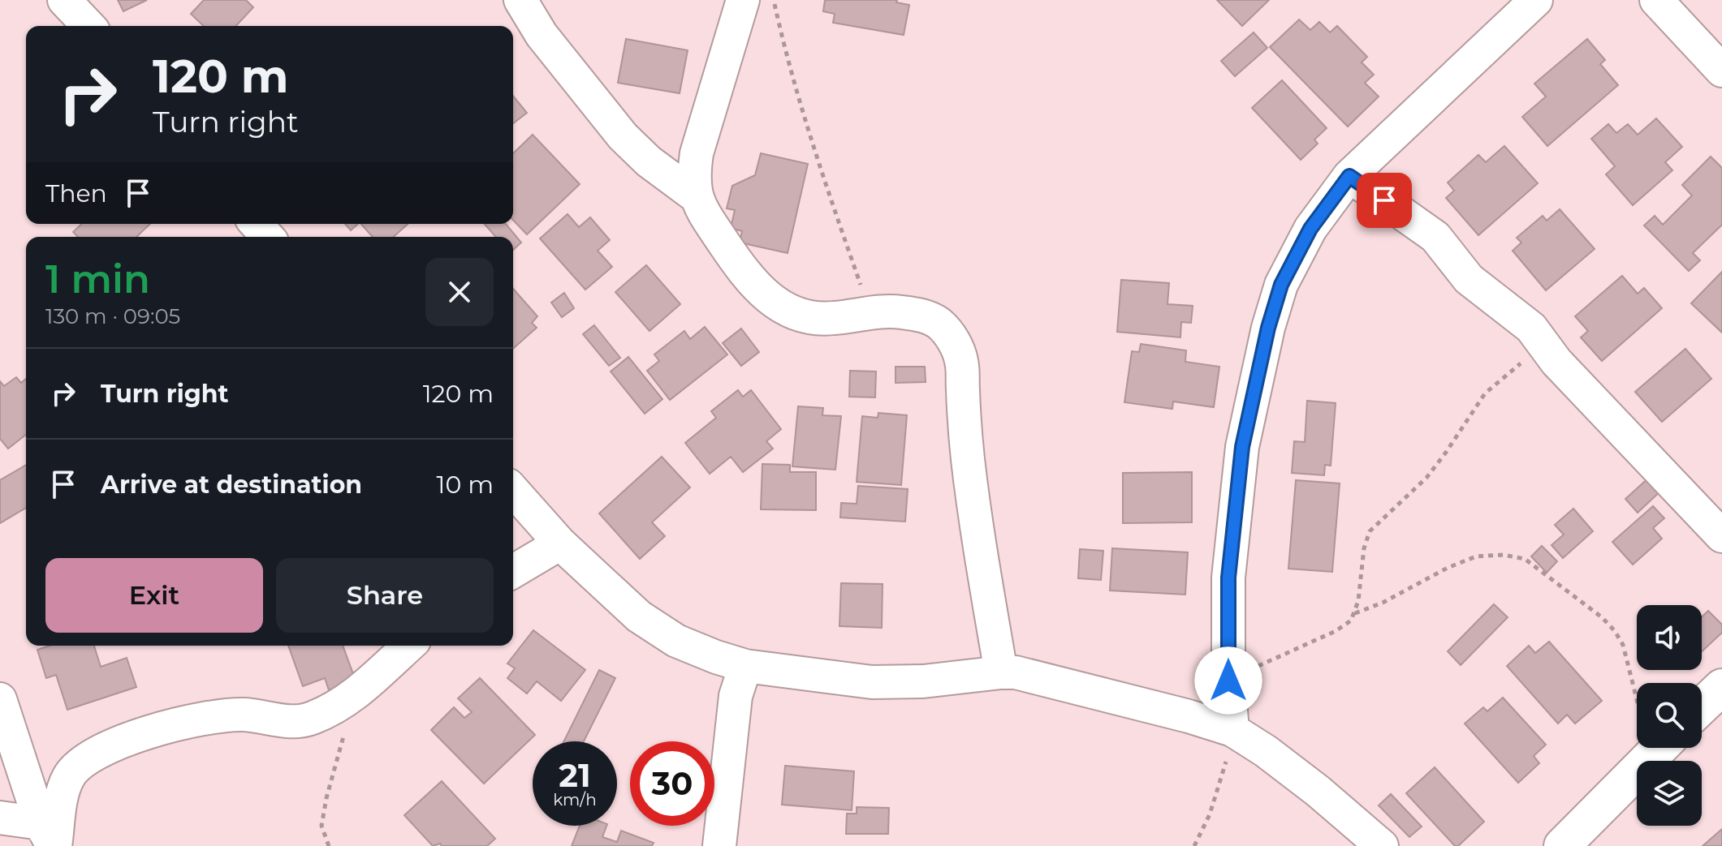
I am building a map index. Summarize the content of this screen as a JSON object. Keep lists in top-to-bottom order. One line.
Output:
{"page":{"turn":["120 m","Turn right"],"then":"Then","heading":["1 min","130 m · 09:05"],"list":[{"name":"Turn right","value":"120 m"},{"name":"Arrive at destination","value":"10 m"}],"buttons":["Exit","Share"],"speed":"21 km/h","limit":"30"}}
